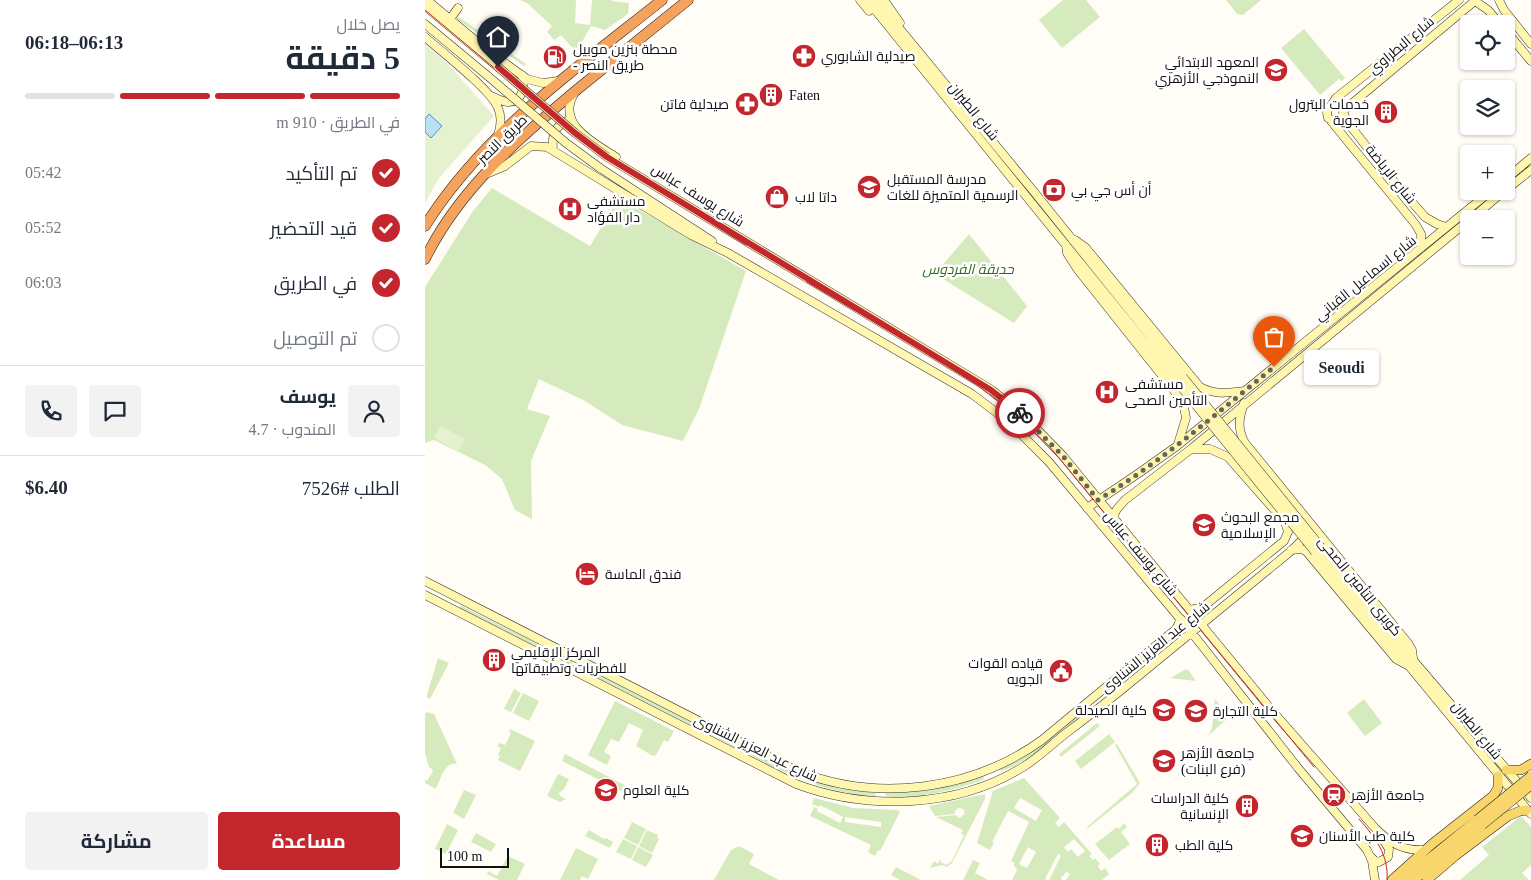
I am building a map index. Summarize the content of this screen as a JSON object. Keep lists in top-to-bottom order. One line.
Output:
{"streets":{"highway":["طريق النصر"],"street":["شارع البطراوي","شارع الطيران","شارع الرياضة","شارع يوسف عباس","شارع اسماعيل القباني","كوبرى التأمين الصحى","شارع عبد العزيز الشناوى"]},"crossings":[["شارع البطراوي","شارع الرياضة"],["شارع الطيران","كوبرى التأمين الصحى"],["طريق النصر","شارع يوسف عباس"],["شارع الرياضة","شارع اسماعيل القباني"],["شارع يوسف عباس","شارع اسماعيل القباني"],["شارع يوسف عباس","شارع عبد العزيز الشناوى"]],"parks":["حديقة الفردوس"],"places":{"pharmacy":["صيدلية الشابوري","صيدلية فاتن"],"fuel station":["محطة بنزين موبيل - طريق النصر"],"school or university":["المعهد الابتدائي النموذجي الأزهري","مدرسة المستقبل الرسمية المتميزة للغات","مجمع البحوث الإسلامية","كلية الصيدلة","كلية التجارة","جامعة الأزهر (فرع البنات)","كلية العلوم","كلية طب الأسنان"],"building":["Faten","خدمات البترول الجوية","المركز الإقليمي للفطريات وتطبيقاتها","كلية الدراسات الإنسانية","كلية الطب"],"bank":["أن أس جي بي"],"shop":["داتا لاب"],"hospital":["مستشفى دار الفؤاد","مستشفى التأمين الصحى"],"other":["Seoudi"],"hotel":["فندق الماسة"],"public building":["قياده القوات الجويه"],"station":["جامعة الأزهر"]},"scale_bar":"100 m","page":{"heading":["5 دقيقة","يصل خلال","06:13–06:18"],"panel":["يوسف","المندوب · 4.7","الطلب #7526","$6.40"],"map_buttons":["+","−"],"bar":"في الطريق · 910 m","list":[["تم التأكيد","05:42"],["قيد التحضير","05:52"],["في الطريق","06:03"],"تم التوصيل"],"bubble":"Seoudi","buttons":["مساعدة","مشاركة"],"scale":"100 m"}}
